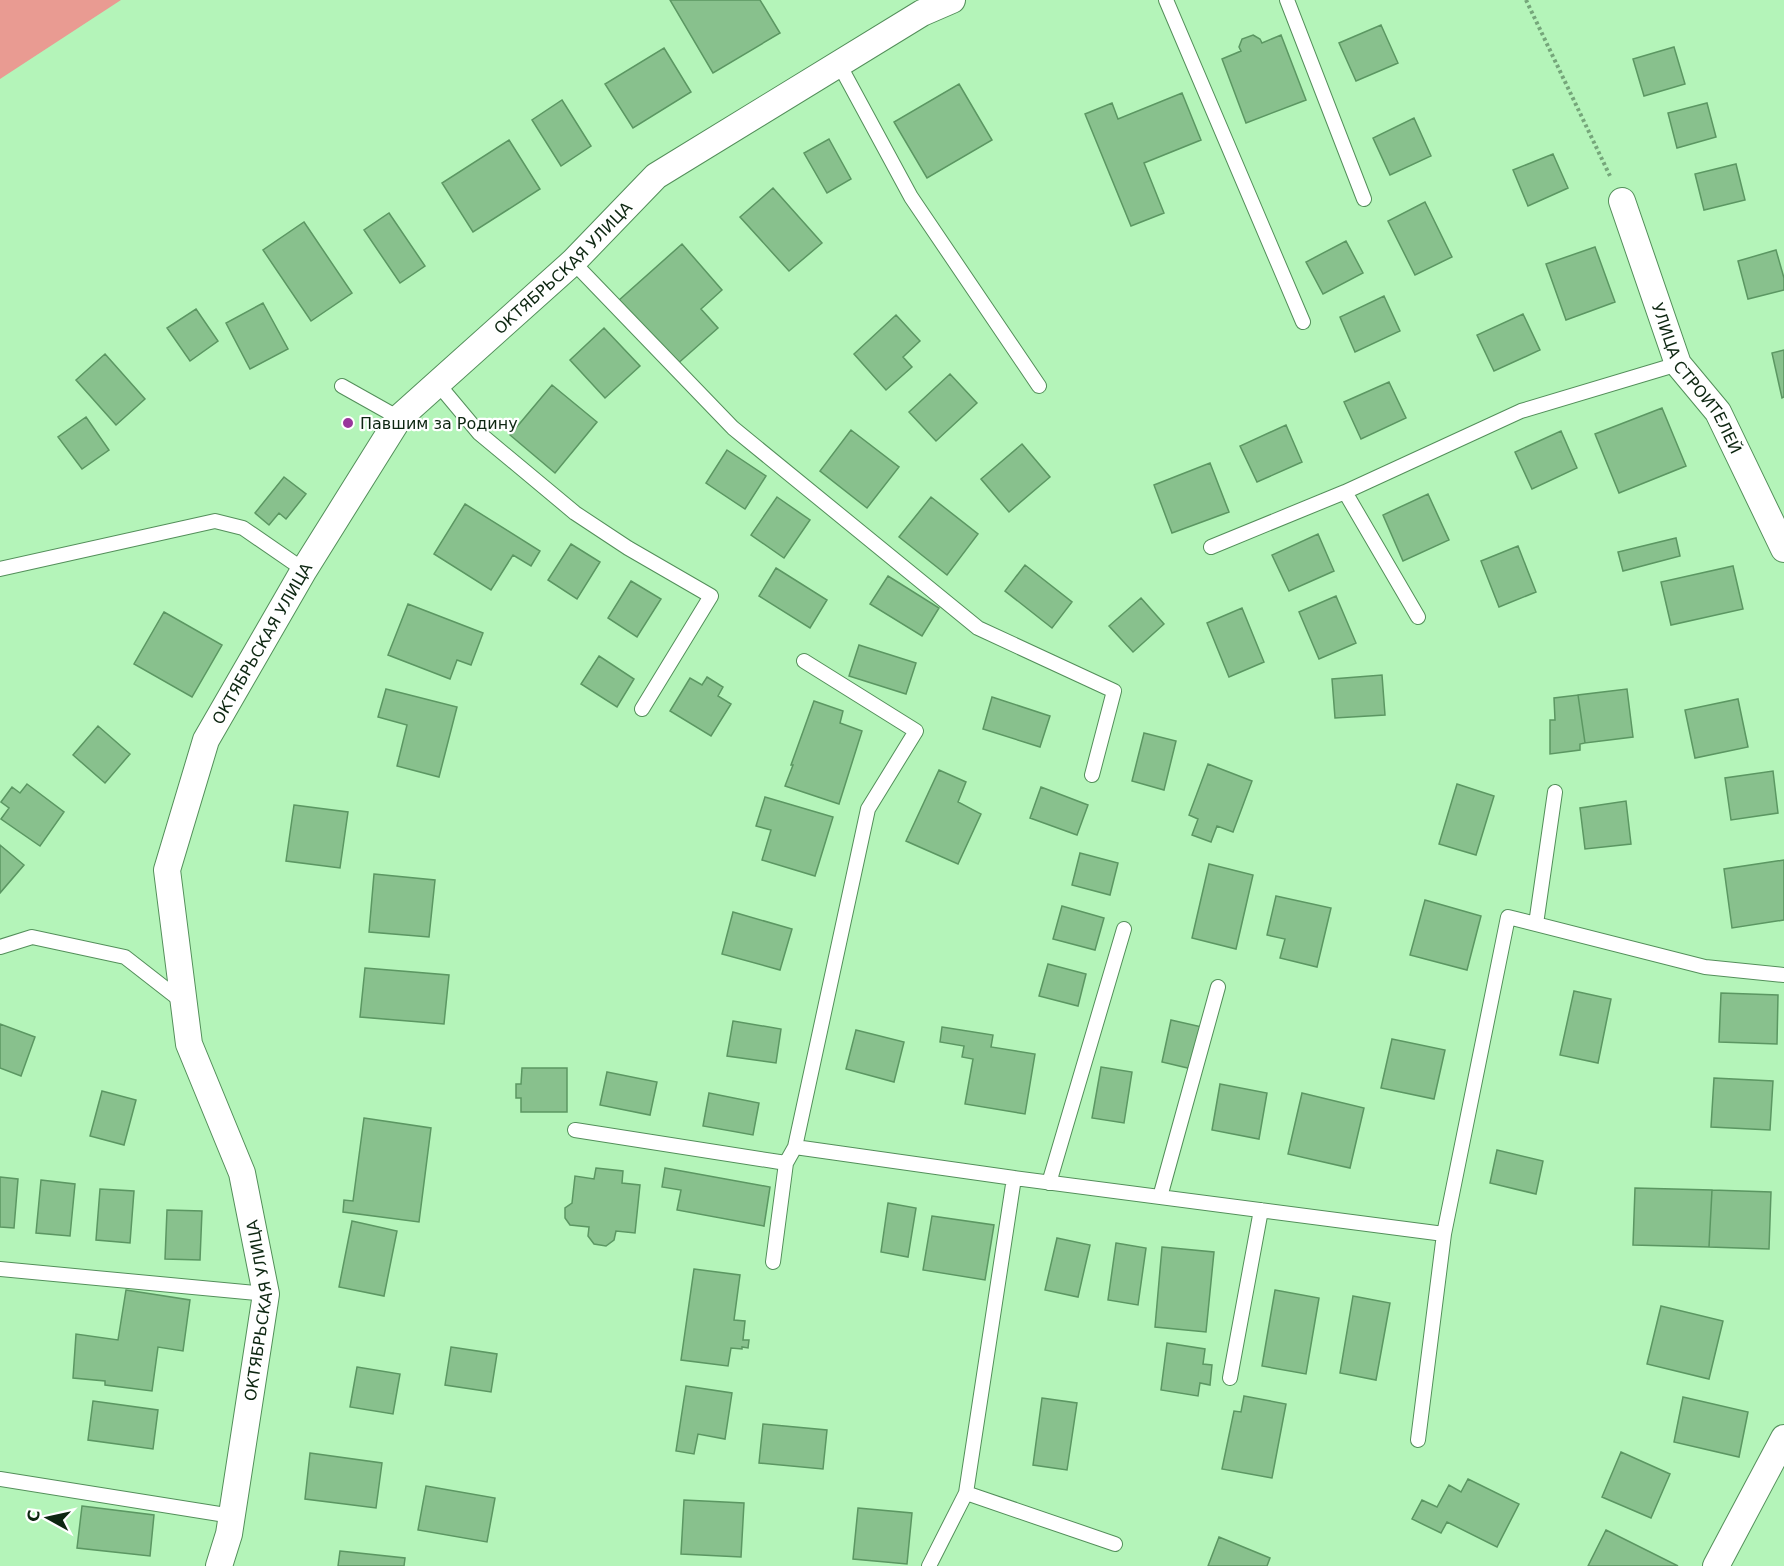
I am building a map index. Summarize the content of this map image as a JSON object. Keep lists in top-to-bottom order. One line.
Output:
{"streets":{"street":["ОКТЯБРЬСКАЯ УЛИЦА","УЛИЦА СТРОИТЕЛЕЙ"]},"places":["Павшим за Родину"],"north":"left"}
